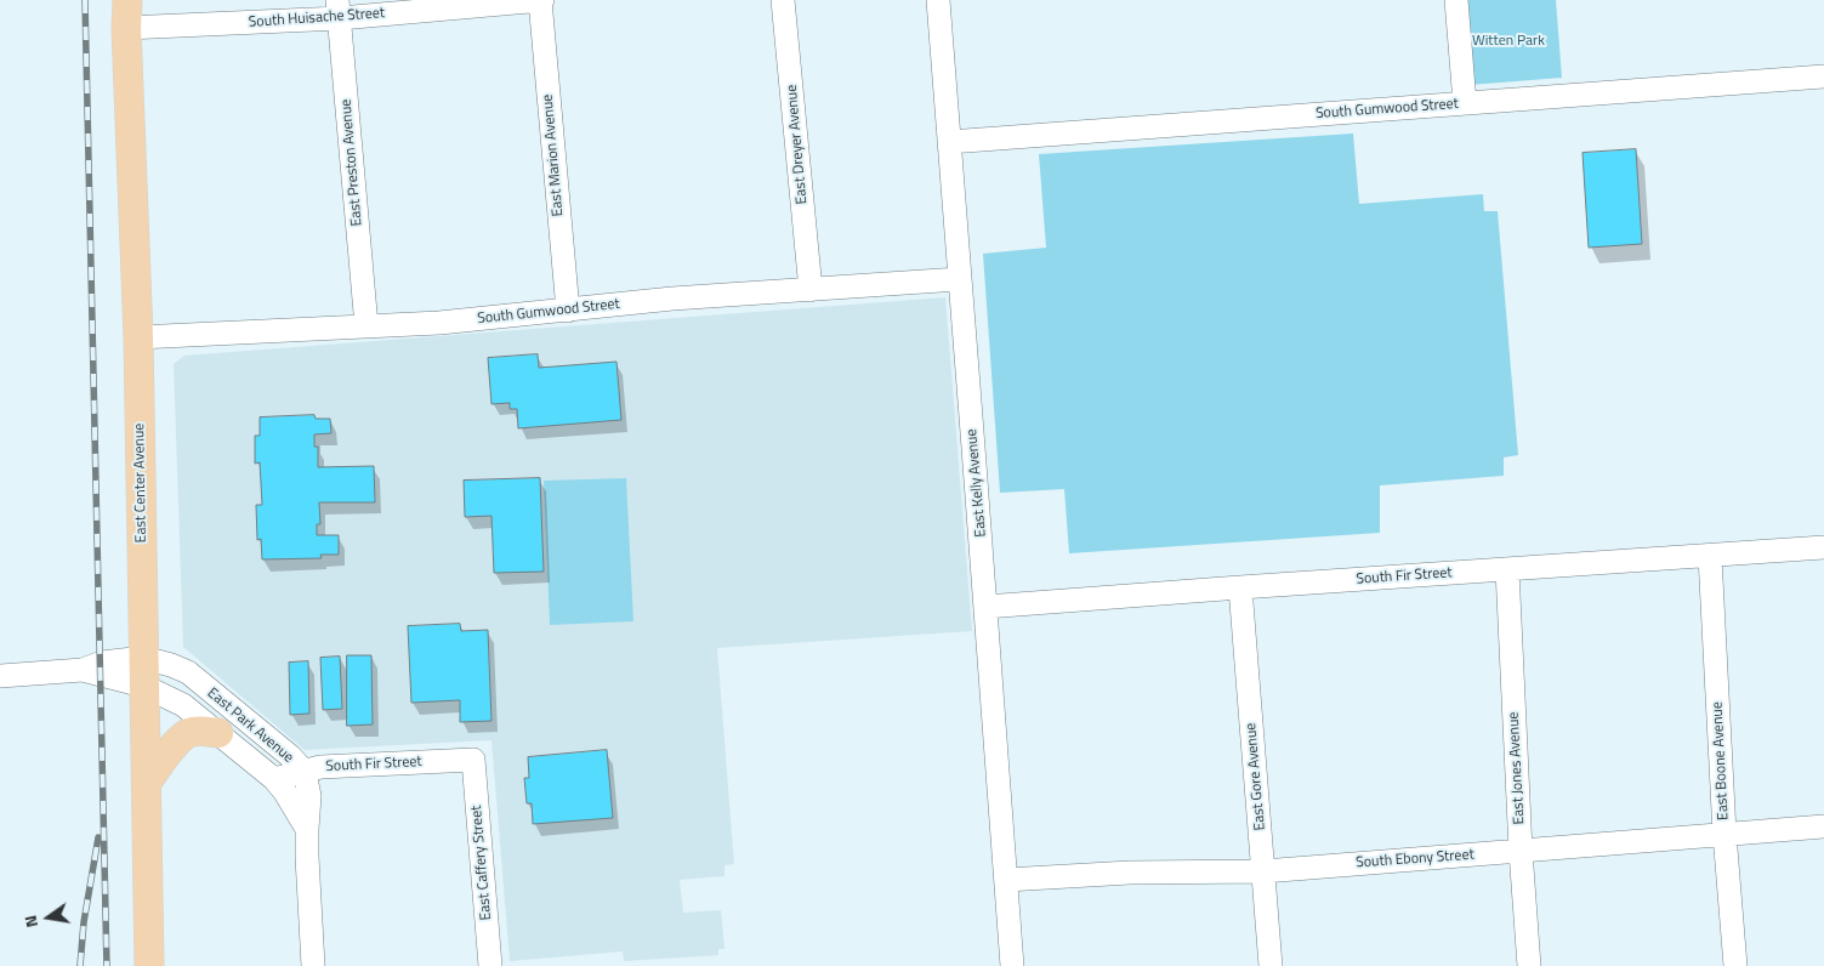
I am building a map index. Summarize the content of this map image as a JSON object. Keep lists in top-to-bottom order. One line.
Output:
{"streets":{"main road":["East Center Avenue"],"street":["South Huisache Street","South Gumwood Street","East Dreyer Avenue","East Marion Avenue","East Preston Avenue","East Kelly Avenue","South Fir Street","East Park Avenue","East Boone Avenue","East Jones Avenue","East Gore Avenue","South Ebony Street","East Caffery Street"]},"crossings":[["South Huisache Street","East Marion Avenue"],["South Huisache Street","East Preston Avenue"],["South Huisache Street","East Center Avenue"],["South Gumwood Street","East Dreyer Avenue"],["South Gumwood Street","East Marion Avenue"],["South Gumwood Street","East Preston Avenue"],["South Gumwood Street","East Center Avenue"],["South Gumwood Street","East Kelly Avenue"],["East Center Avenue","East Park Avenue"],["East Kelly Avenue","South Fir Street"],["East Kelly Avenue","South Ebony Street"],["South Fir Street","East Park Avenue"],["South Fir Street","East Boone Avenue"],["South Fir Street","East Jones Avenue"],["South Fir Street","East Gore Avenue"],["South Fir Street","East Caffery Street"],["East Boone Avenue","South Ebony Street"],["East Jones Avenue","South Ebony Street"],["East Gore Avenue","South Ebony Street"]],"parks":["Witten Park"],"north":"left"}
